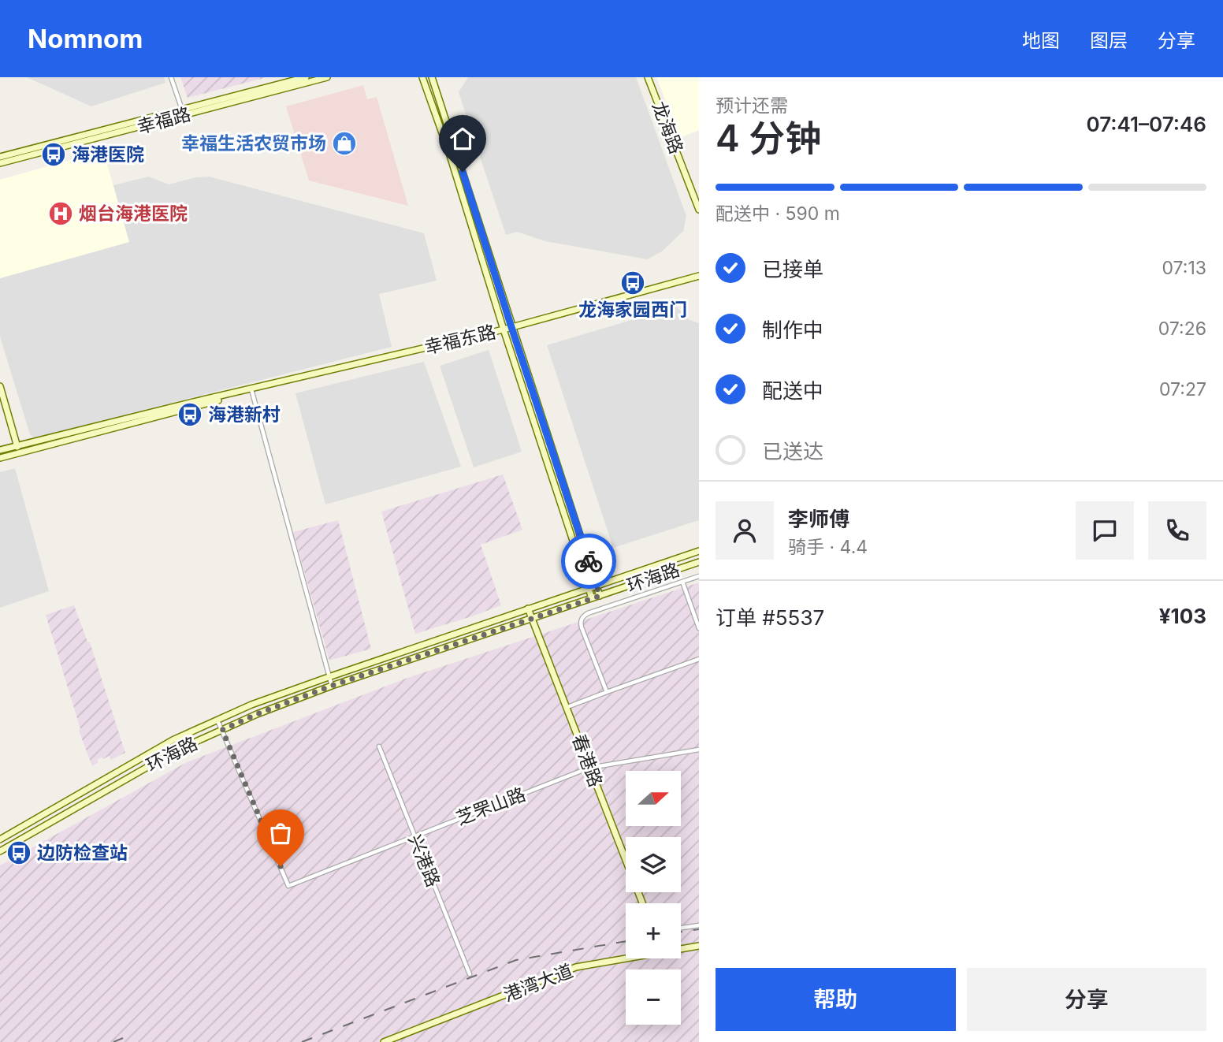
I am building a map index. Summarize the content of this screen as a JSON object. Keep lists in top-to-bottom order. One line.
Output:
{"streets":{"street":["幸福路","龙海路","幸福东路","环海路","春港路","芝罘山路","兴港路","港湾大道"]},"crossings":[["环海路","春港路"],["环海路","芝罘山路"],["春港路","芝罘山路"],["芝罘山路","兴港路"]],"places":{"shop":["幸福生活农贸市场"],"bus stop":["海港医院","龙海家园西门","海港新村","边防检查站"],"hospital":["烟台海港医院"]},"north":"right","page":{"header":"Nomnom","nav":["地图","图层","分享"],"heading":["4 分钟","预计还需","07:41–07:46"],"panel":["李师傅","骑手 · 4.4","订单 #5537","¥103"],"bar":"配送中 · 590 m","list":[["已接单","07:13"],["制作中","07:26"],["配送中","07:27"],"已送达"],"map_buttons":["+","−"],"buttons":["帮助","分享"]}}
